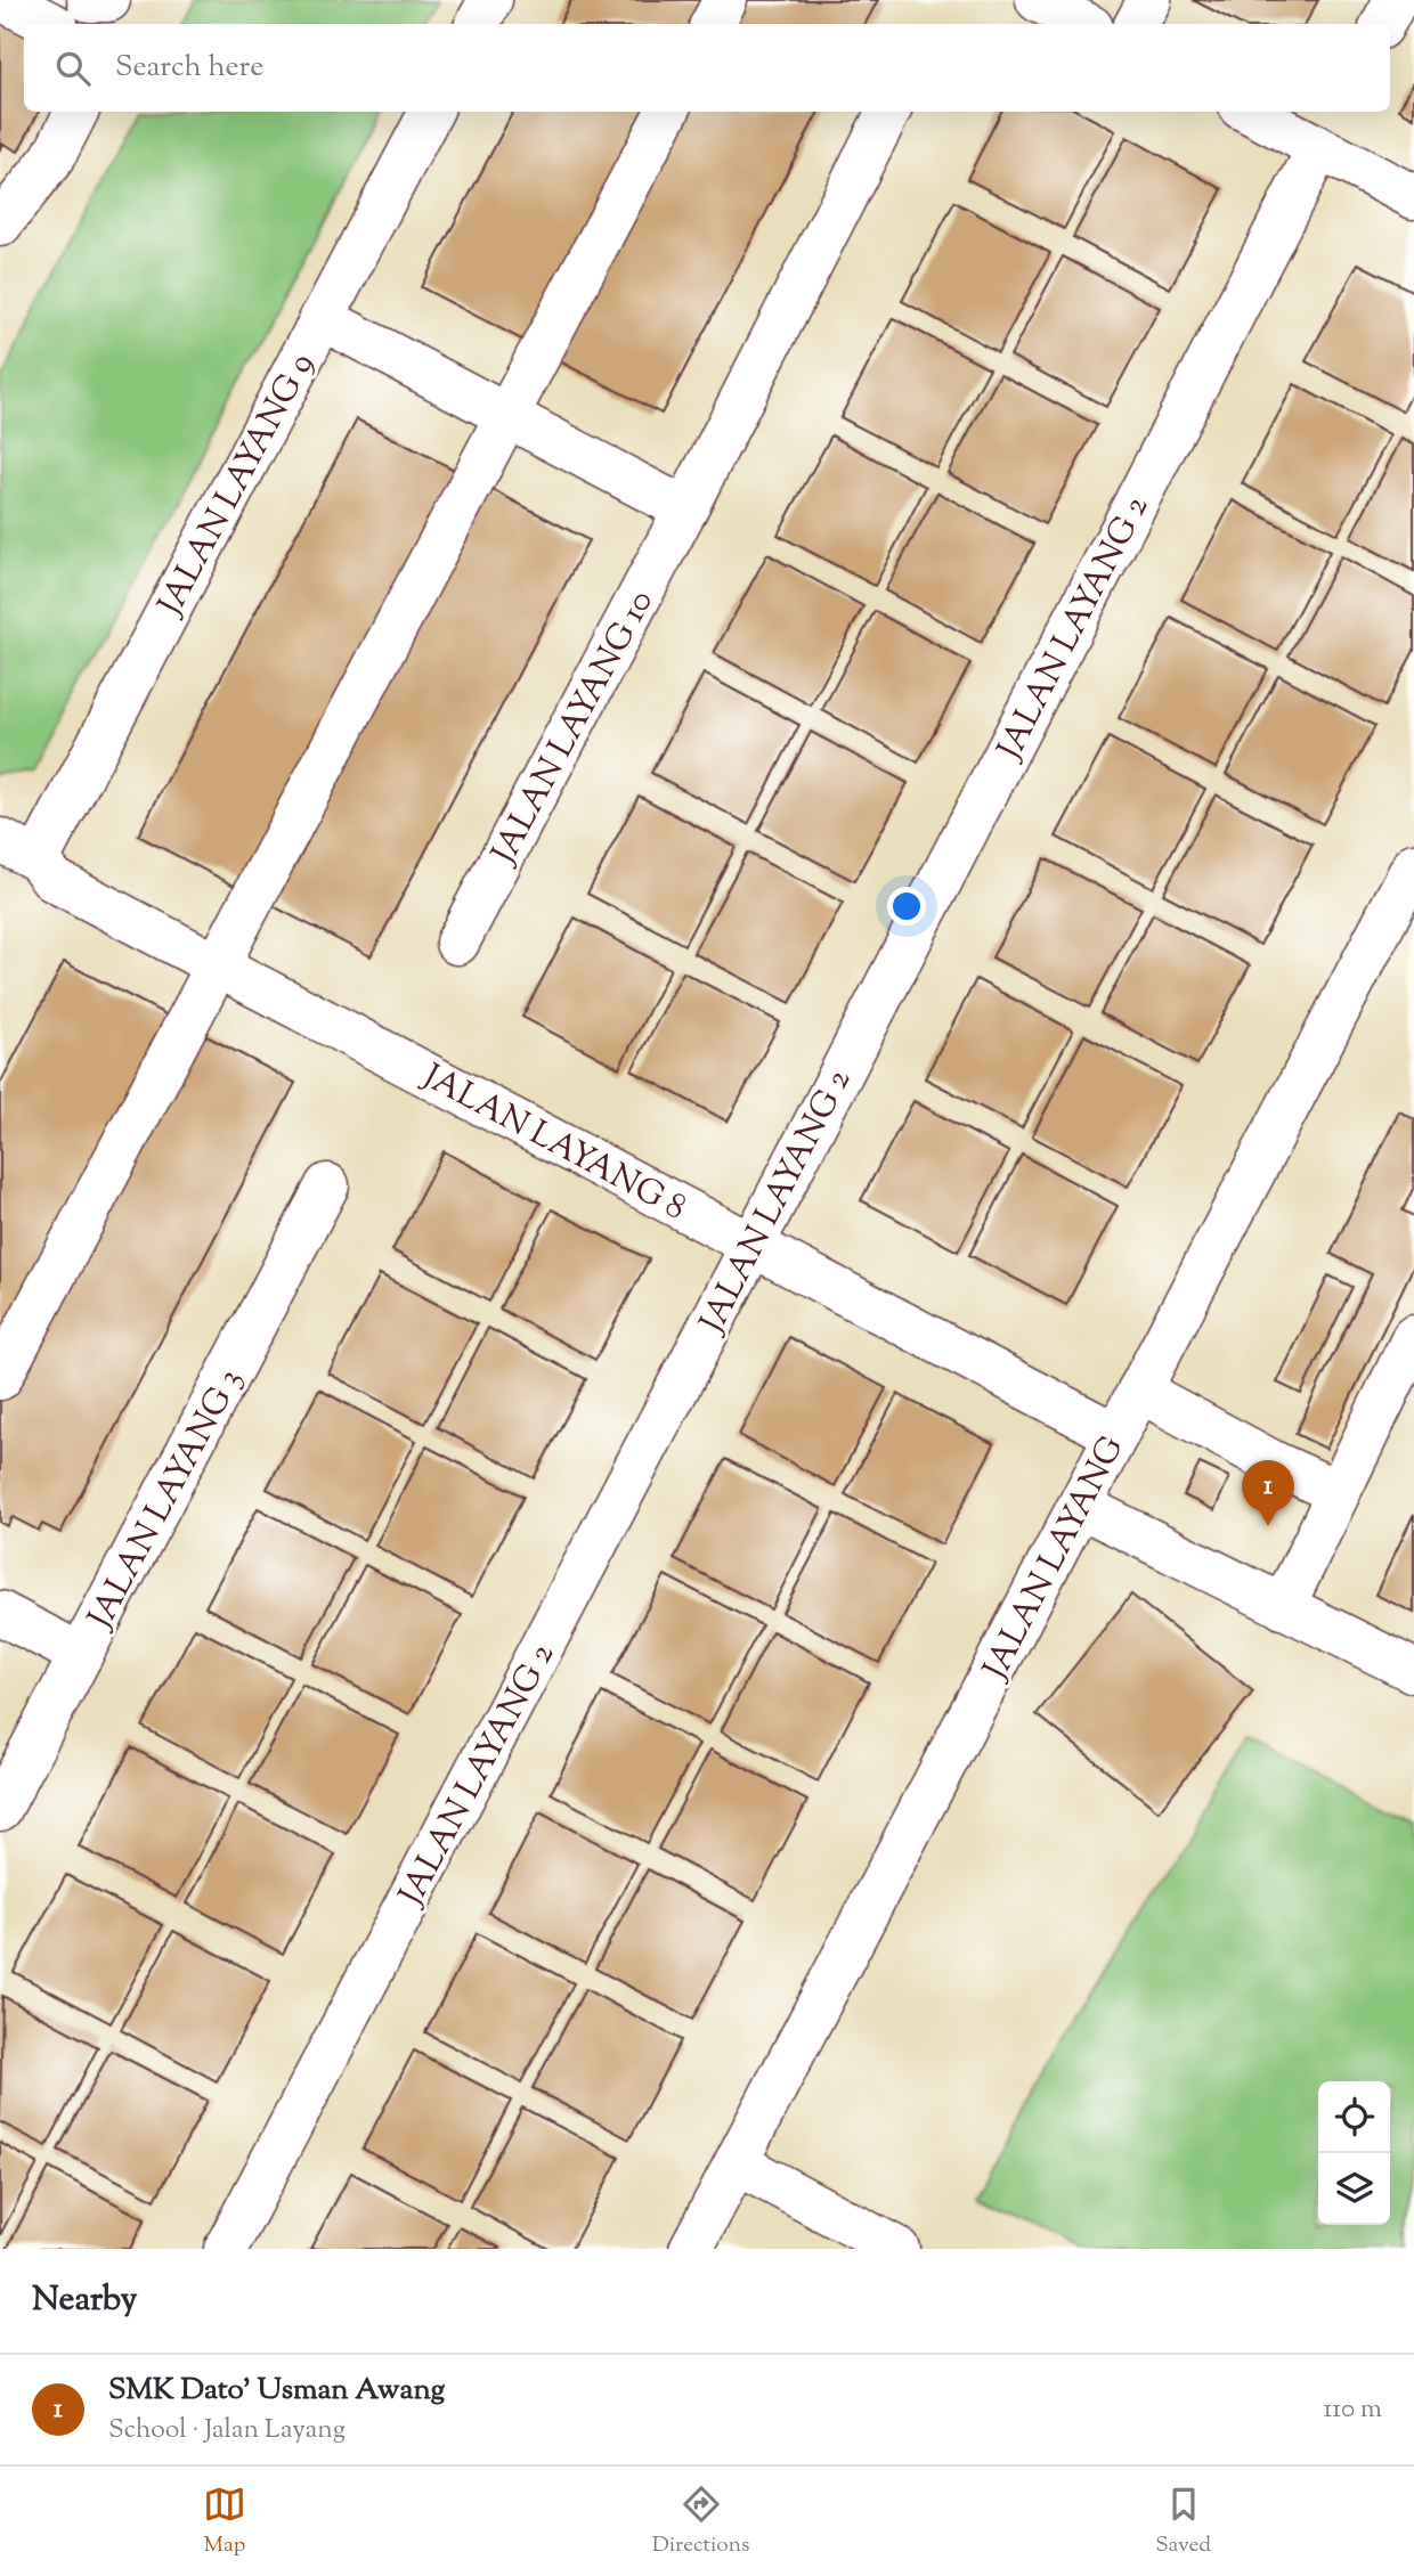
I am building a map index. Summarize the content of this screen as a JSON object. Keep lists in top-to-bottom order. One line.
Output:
{"streets":{"street":["JALAN LAYANG 9","JALAN LAYANG 2","JALAN LAYANG 10","JALAN LAYANG 8","JALAN LAYANG 3","JALAN LAYANG"]},"crossings":[["JALAN LAYANG 9","JALAN LAYANG 8"],["JALAN LAYANG 2","JALAN LAYANG 8"],["JALAN LAYANG 8","JALAN LAYANG"]],"page":{"search":"Search here","pins":"1","heading":"Nearby","list":[{"mark":"1","name":"SMK Dato' Usman Awang","note":"School · Jalan Layang","value":"110 m"}],"nav":["Map","Directions","Saved"]}}
